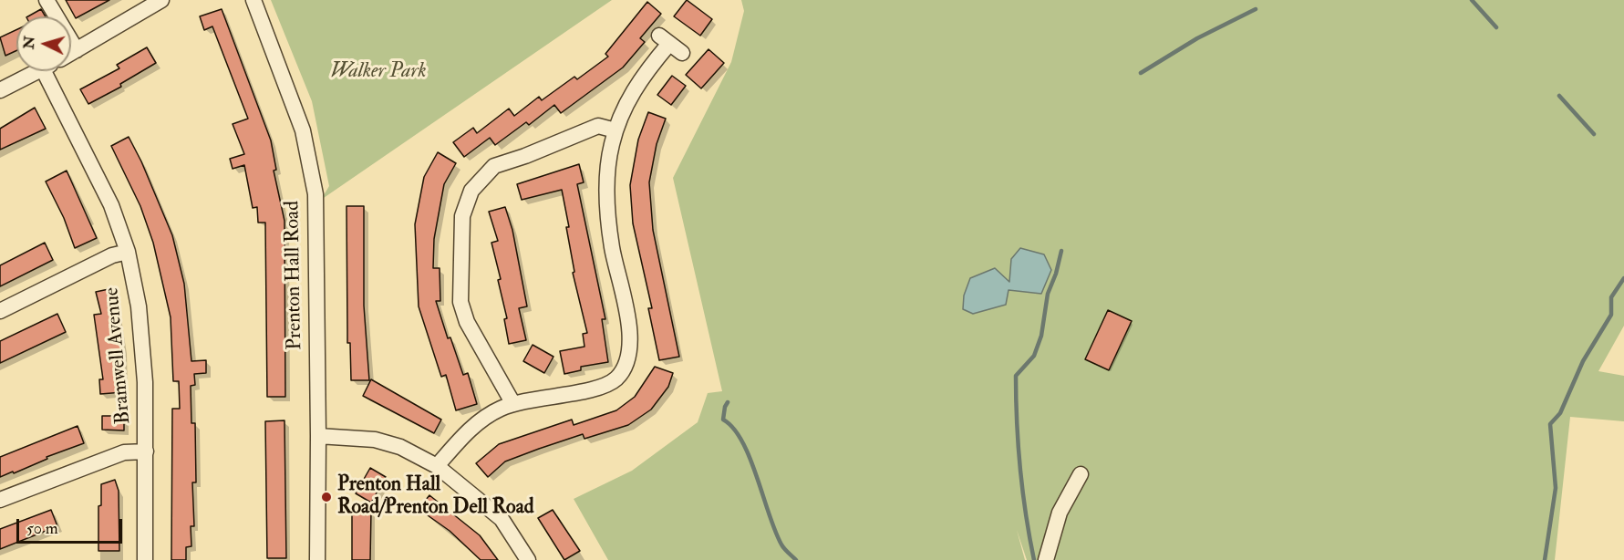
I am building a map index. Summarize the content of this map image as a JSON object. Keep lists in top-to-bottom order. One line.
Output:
{"streets":{"street":["Prenton Hall Road","Bramwell Avenue"]},"parks":["Walker Park"],"places":["Prenton Hall Road/Prenton Dell Road"],"scale_bar":"50 m","north":"left"}
